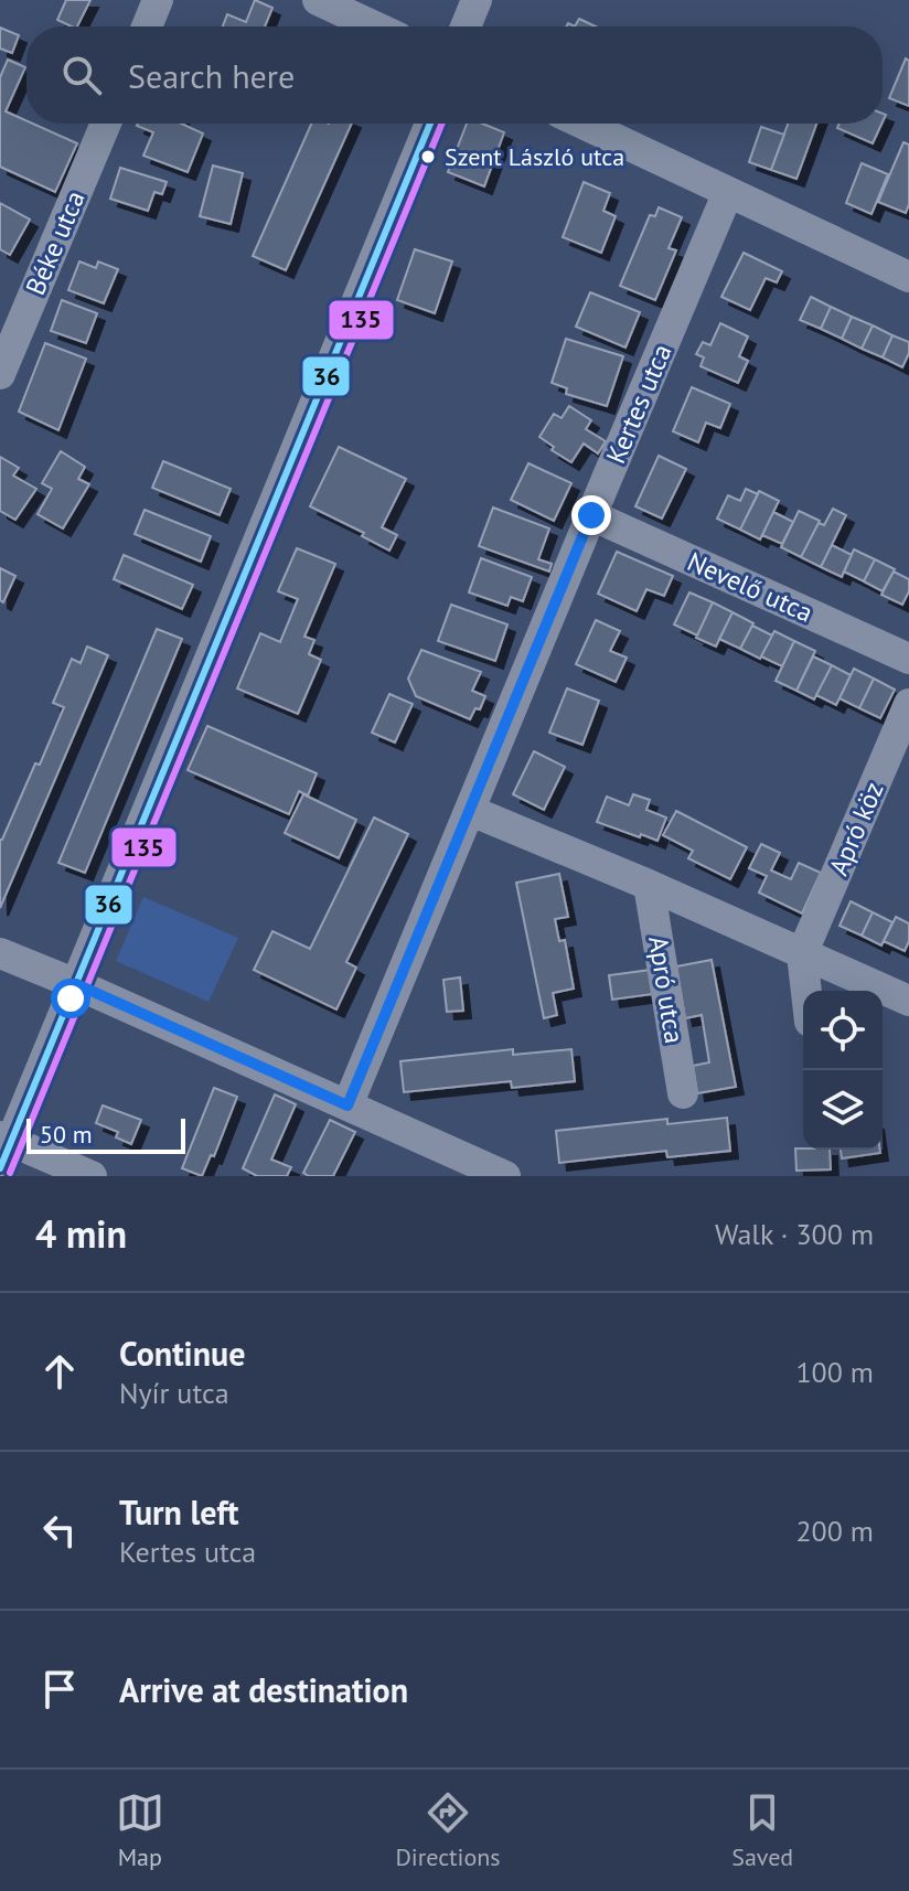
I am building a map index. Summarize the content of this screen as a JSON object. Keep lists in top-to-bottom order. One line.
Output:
{"streets":{"street":["Béke utca","Kertes utca","Nevelő utca","Apró köz","Apró utca"]},"crossings":[["Kertes utca","Nevelő utca"],["Kertes utca","Apró utca"],["Apró köz","Apró utca"]],"places":["Szent László utca"],"lines":["transit line 36","transit line 135"],"scale_bar":"50 m","page":{"search":"Search here","scale":"50 m","heading":["4 min","Walk · 300 m"],"list":[["Continue","Nyír utca","100 m"],["Turn left","Kertes utca","200 m"],"Arrive at destination"],"nav":["Map","Directions","Saved"]}}
